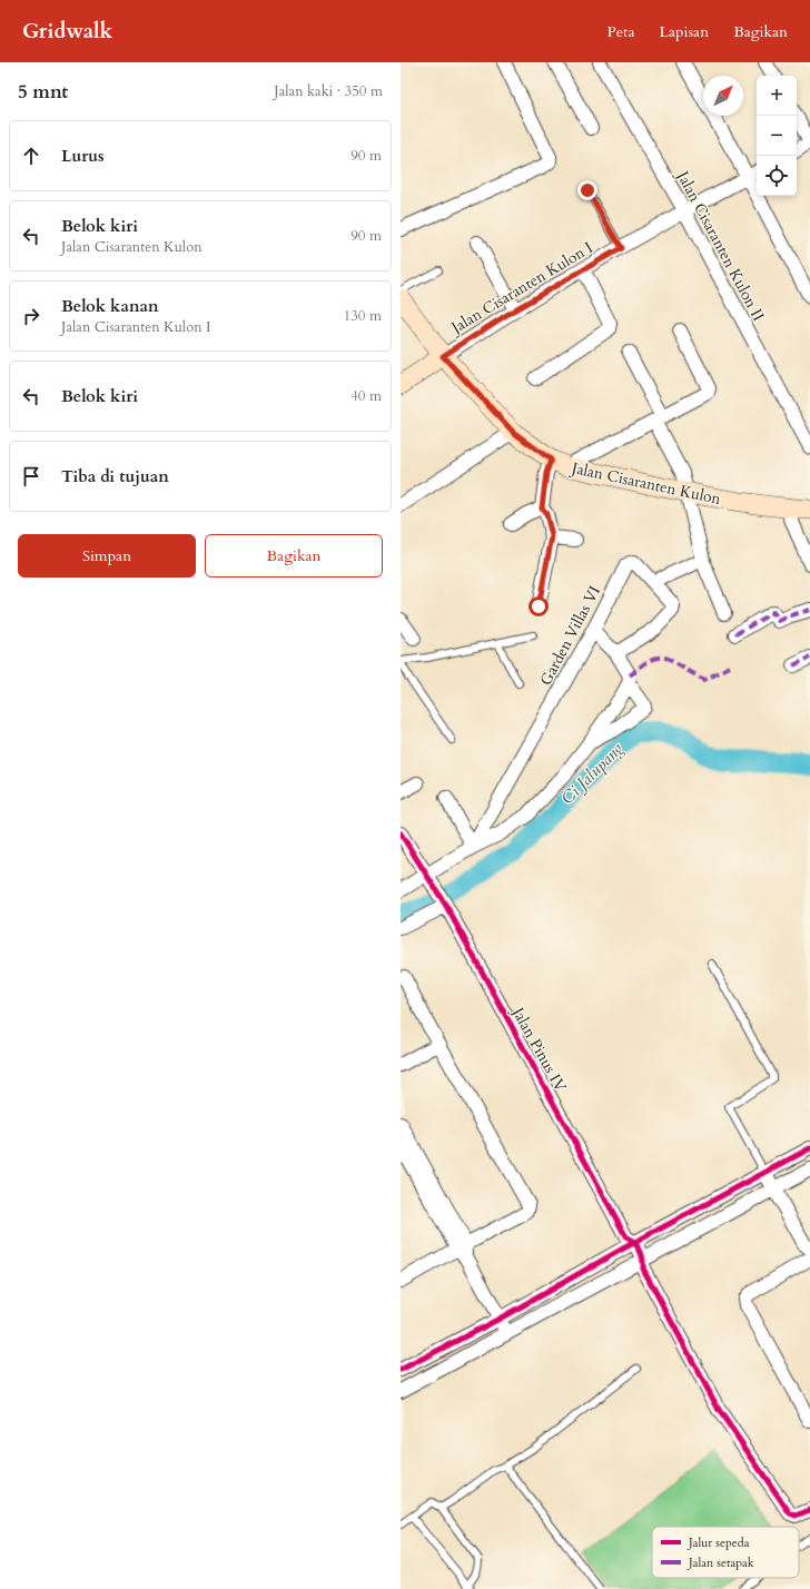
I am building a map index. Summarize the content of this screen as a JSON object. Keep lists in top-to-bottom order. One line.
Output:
{"streets":{"main road":["Jalan Cisaranten Kulon"],"street":["Jalan Cisaranten Kulon II","Jalan Cisaranten Kulon I","Garden Villas VI","Jalan Pinus IV"]},"crossings":[["Jalan Cisaranten Kulon II","Jalan Cisaranten Kulon I"],["Jalan Cisaranten Kulon I","Jalan Cisaranten Kulon"]],"water":["Ci Jalupang"],"legend":["Jalur sepeda","Jalan setapak"],"north":"top right","page":{"header":"Gridwalk","nav":["Peta","Lapisan","Bagikan"],"heading":["5 mnt","Jalan kaki · 350 m"],"map_buttons":["+","−"],"list":[["Lurus","90 m"],["Belok kiri","Jalan Cisaranten Kulon","90 m"],["Belok kanan","Jalan Cisaranten Kulon I","130 m"],["Belok kiri","40 m"],"Tiba di tujuan"],"buttons":["Simpan","Bagikan"]}}
